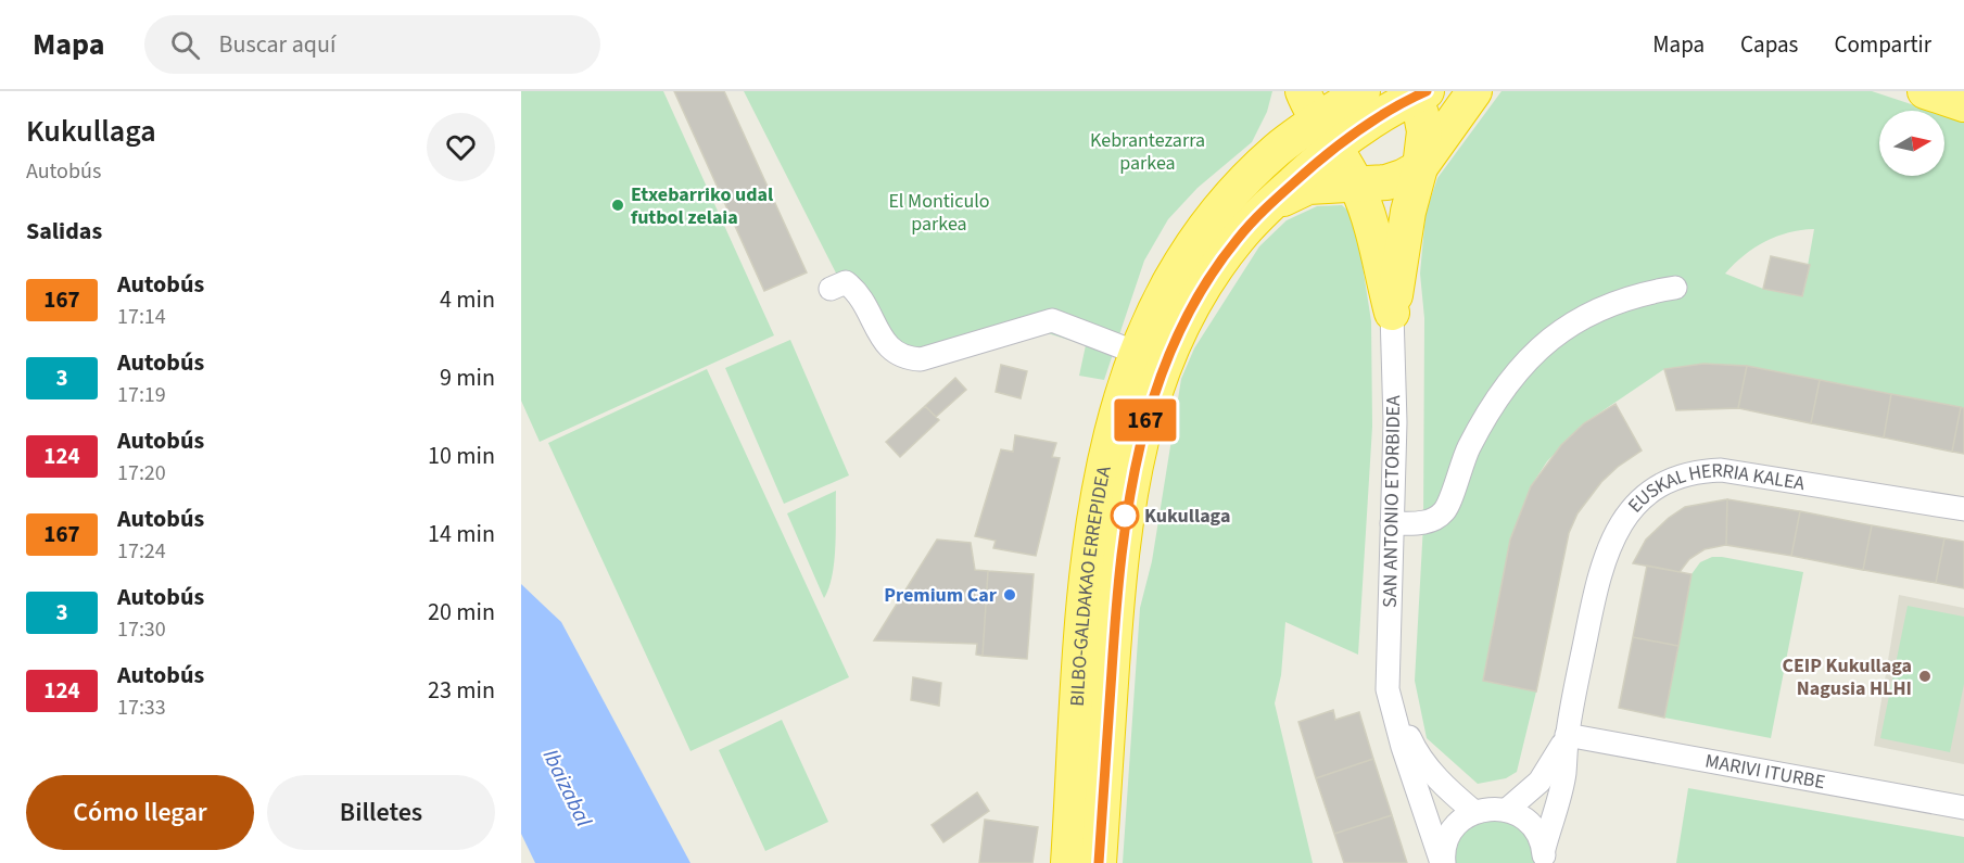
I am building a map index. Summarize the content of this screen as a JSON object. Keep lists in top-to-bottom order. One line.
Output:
{"streets":{"highway":["BILBO-GALDAKAO ERREPIDEA"],"street":["EUSKAL HERRIA KALEA","SAN ANTONIO ETORBIDEA","MARIVI ITURBE"]},"crossings":[["EUSKAL HERRIA KALEA","MARIVI ITURBE"]],"water":["Ibaizabal"],"parks":["Kebrantezarra parkea","El Monticulo parkea"],"places":["Etxebarriko udal futbol zelaia","Kukullaga","Premium Car","CEIP Kukullaga Nagusia HLHI"],"lines":["bus line 167"],"north":"right","page":{"header":"Mapa","search":"Buscar aquí","nav":["Mapa","Capas","Compartir"],"heading":[["Kukullaga","Autobús"],"Salidas"],"on_map":"167","list":[{"mark":"167","name":"Autobús","note":"17:14","value":"4 min"},{"mark":"3","name":"Autobús","note":"17:19","value":"9 min"},{"mark":"124","name":"Autobús","note":"17:20","value":"10 min"},{"mark":"167","name":"Autobús","note":"17:24","value":"14 min"},{"mark":"3","name":"Autobús","note":"17:30","value":"20 min"},{"mark":"124","name":"Autobús","note":"17:33","value":"23 min"}],"buttons":["Cómo llegar","Billetes"]}}
